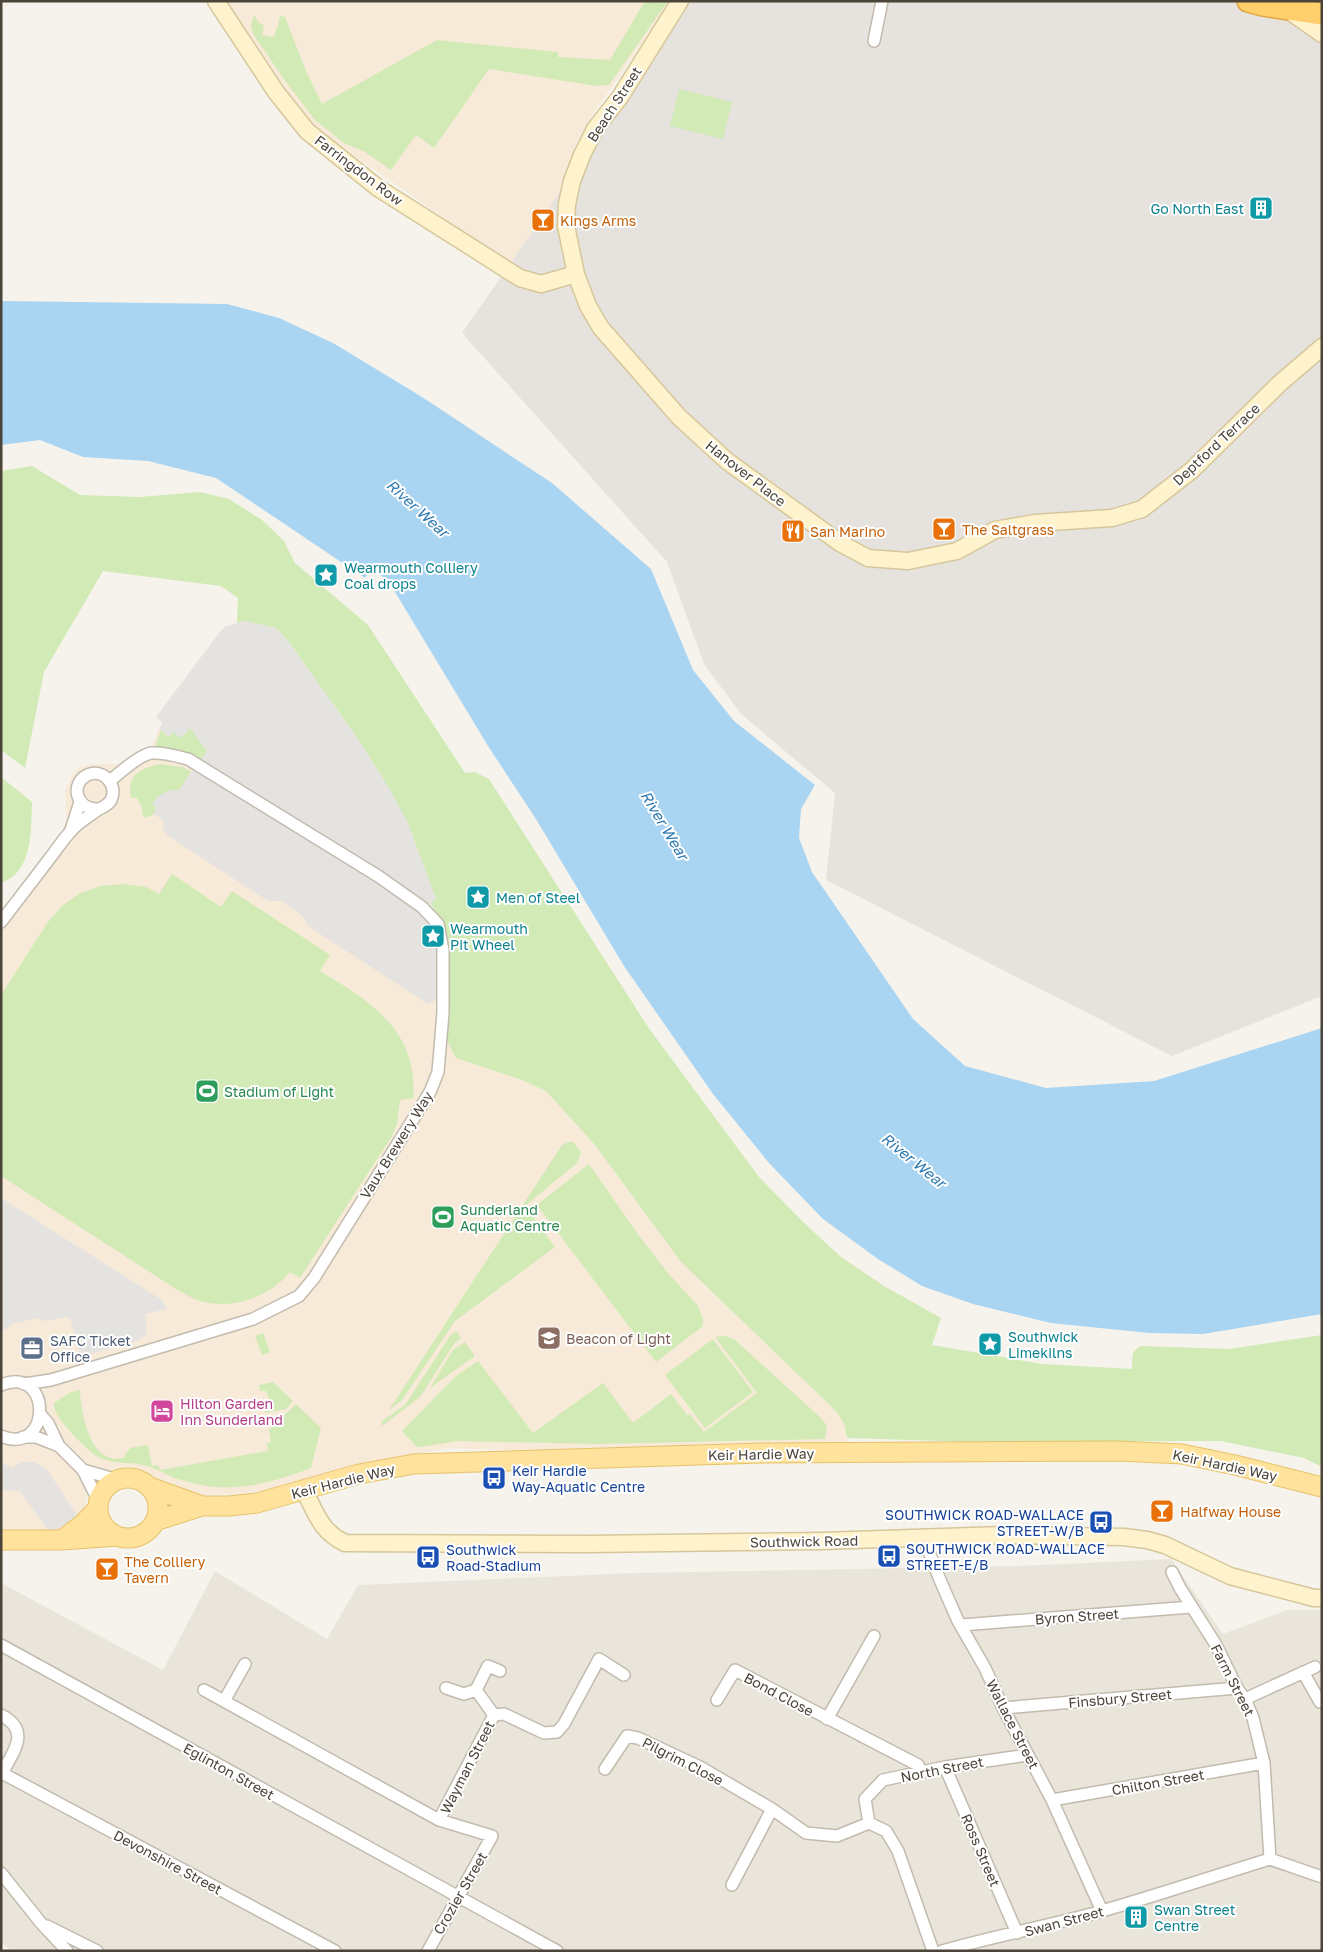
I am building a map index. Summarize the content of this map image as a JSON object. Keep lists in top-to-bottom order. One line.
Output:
{"streets":{"main road":["Keir Hardie Way"],"street":["Beach Street","Farringdon Row","Deptford Terrace","Hanover Place","Vaux Brewery Way","Southwick Road","Byron Street","Farm Street","Bond Close","Finsbury Street","Wallace Street","Pilgrim Close","Wayman Street","North Street","Eglinton Street","Chilton Street","Ross Street","Devonshire Street","Crozier Street","Swan Street"]},"crossings":[["Beach Street","Farringdon Row"],["Beach Street","Hanover Place"],["Farringdon Row","Hanover Place"],["Deptford Terrace","Hanover Place"],["Keir Hardie Way","Southwick Road"],["Southwick Road","Wallace Street"],["Byron Street","Farm Street"],["Byron Street","Wallace Street"],["Farm Street","Finsbury Street"],["Farm Street","Chilton Street"],["Farm Street","Swan Street"],["Bond Close","North Street"],["Finsbury Street","Wallace Street"],["Wallace Street","North Street"],["Wallace Street","Chilton Street"],["Wallace Street","Swan Street"],["Pilgrim Close","North Street"],["Wayman Street","Crozier Street"],["North Street","Ross Street"],["Eglinton Street","Crozier Street"],["Ross Street","Swan Street"]],"water":["River Wear"],"places":{"building":["Go North East","Swan Street Centre"],"bar":["Kings Arms","The Saltgrass","Halfway House","The Colliery Tavern"],"restaurant":["San Marino"],"place":["Wearmouth Colliery Coal drops","Men of Steel","Wearmouth Pit Wheel","Southwick Limekilns"],"sports":["Stadium of Light","Sunderland Aquatic Centre"],"school or university":["Beacon of Light"],"office":["SAFC Ticket Office"],"hotel":["Hilton Garden Inn Sunderland"],"bus stop":["Keir Hardie Way-Aquatic Centre","SOUTHWICK ROAD-WALLACE STREET-W/B","SOUTHWICK ROAD-WALLACE STREET-E/B","Southwick Road-Stadium"]}}
